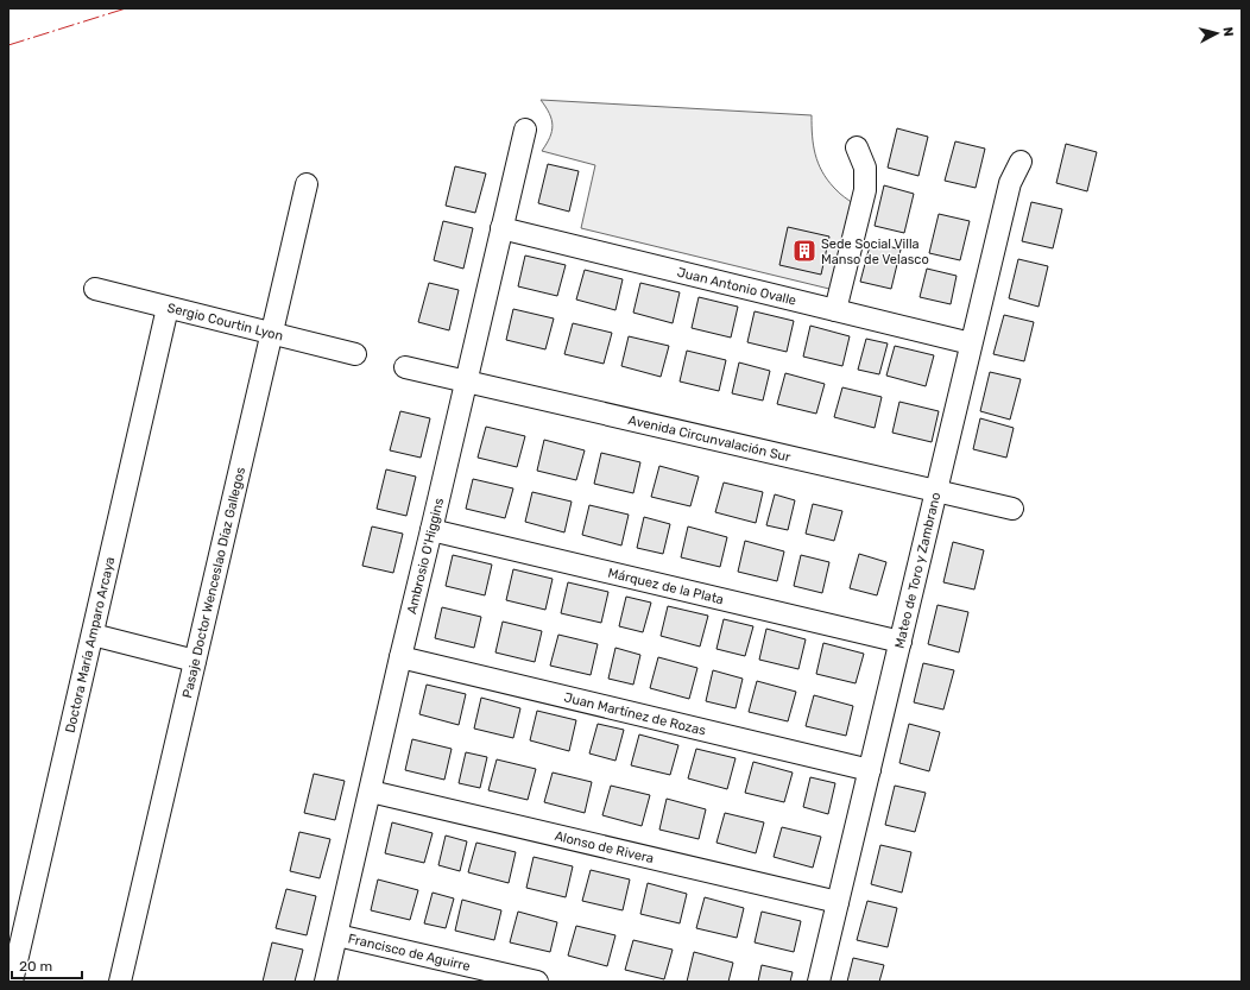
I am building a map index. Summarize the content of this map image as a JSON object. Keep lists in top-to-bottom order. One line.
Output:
{"streets":{"street":["Juan Antonio Ovalle","Sergio Courtin Lyon","Avenida Circunvalación Sur","Ambrosio O'Higgins","Mateo de Toro y Zambrano","Pasaje Doctor Wenceslao Díaz Gallegos","Márquez de la Plata","Doctora María Amparo Arcaya","Juan Martínez de Rozas","Alonso de Rivera","Francisco de Aguirre"]},"crossings":[["Juan Antonio Ovalle","Ambrosio O'Higgins"],["Juan Antonio Ovalle","Mateo de Toro y Zambrano"],["Sergio Courtin Lyon","Pasaje Doctor Wenceslao Díaz Gallegos"],["Sergio Courtin Lyon","Doctora María Amparo Arcaya"],["Avenida Circunvalación Sur","Ambrosio O'Higgins"],["Avenida Circunvalación Sur","Mateo de Toro y Zambrano"],["Ambrosio O'Higgins","Márquez de la Plata"],["Ambrosio O'Higgins","Juan Martínez de Rozas"],["Ambrosio O'Higgins","Alonso de Rivera"],["Ambrosio O'Higgins","Francisco de Aguirre"],["Mateo de Toro y Zambrano","Márquez de la Plata"],["Mateo de Toro y Zambrano","Juan Martínez de Rozas"],["Mateo de Toro y Zambrano","Alonso de Rivera"]],"places":{"building":["Sede Social Villa Manso de Velasco"]},"scale_bar":"20 m","north":"right"}
